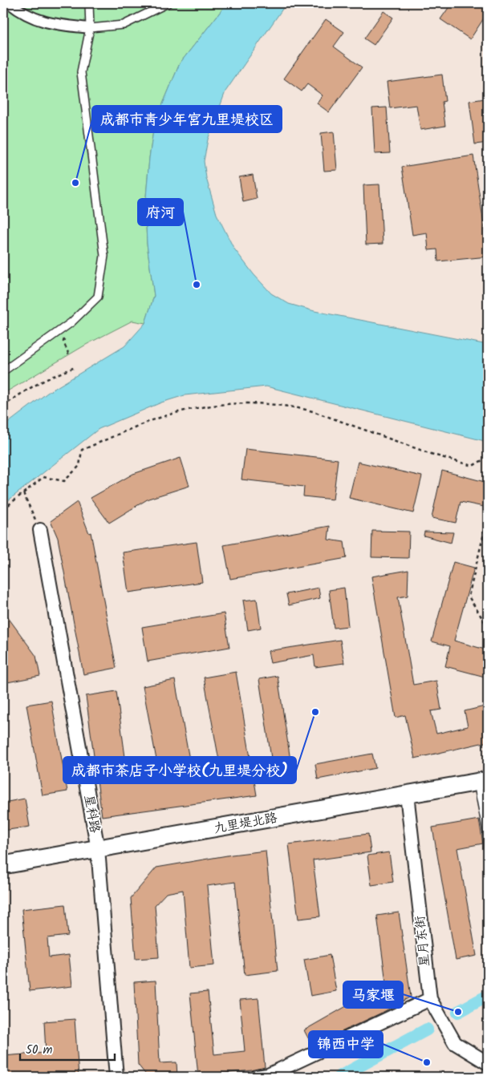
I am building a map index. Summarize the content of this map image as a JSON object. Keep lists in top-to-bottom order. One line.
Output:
{"streets":{"street":["星科路","九里堤北路","星月东街"]},"crossings":[["星科路","九里堤北路"],["九里堤北路","星月东街"]],"places":["成都市青少年宫九里堤校区","府河","成都市茶店子小学校(九里堤分校)","马家堰","锦西中学"],"scale_bar":"50 m"}
